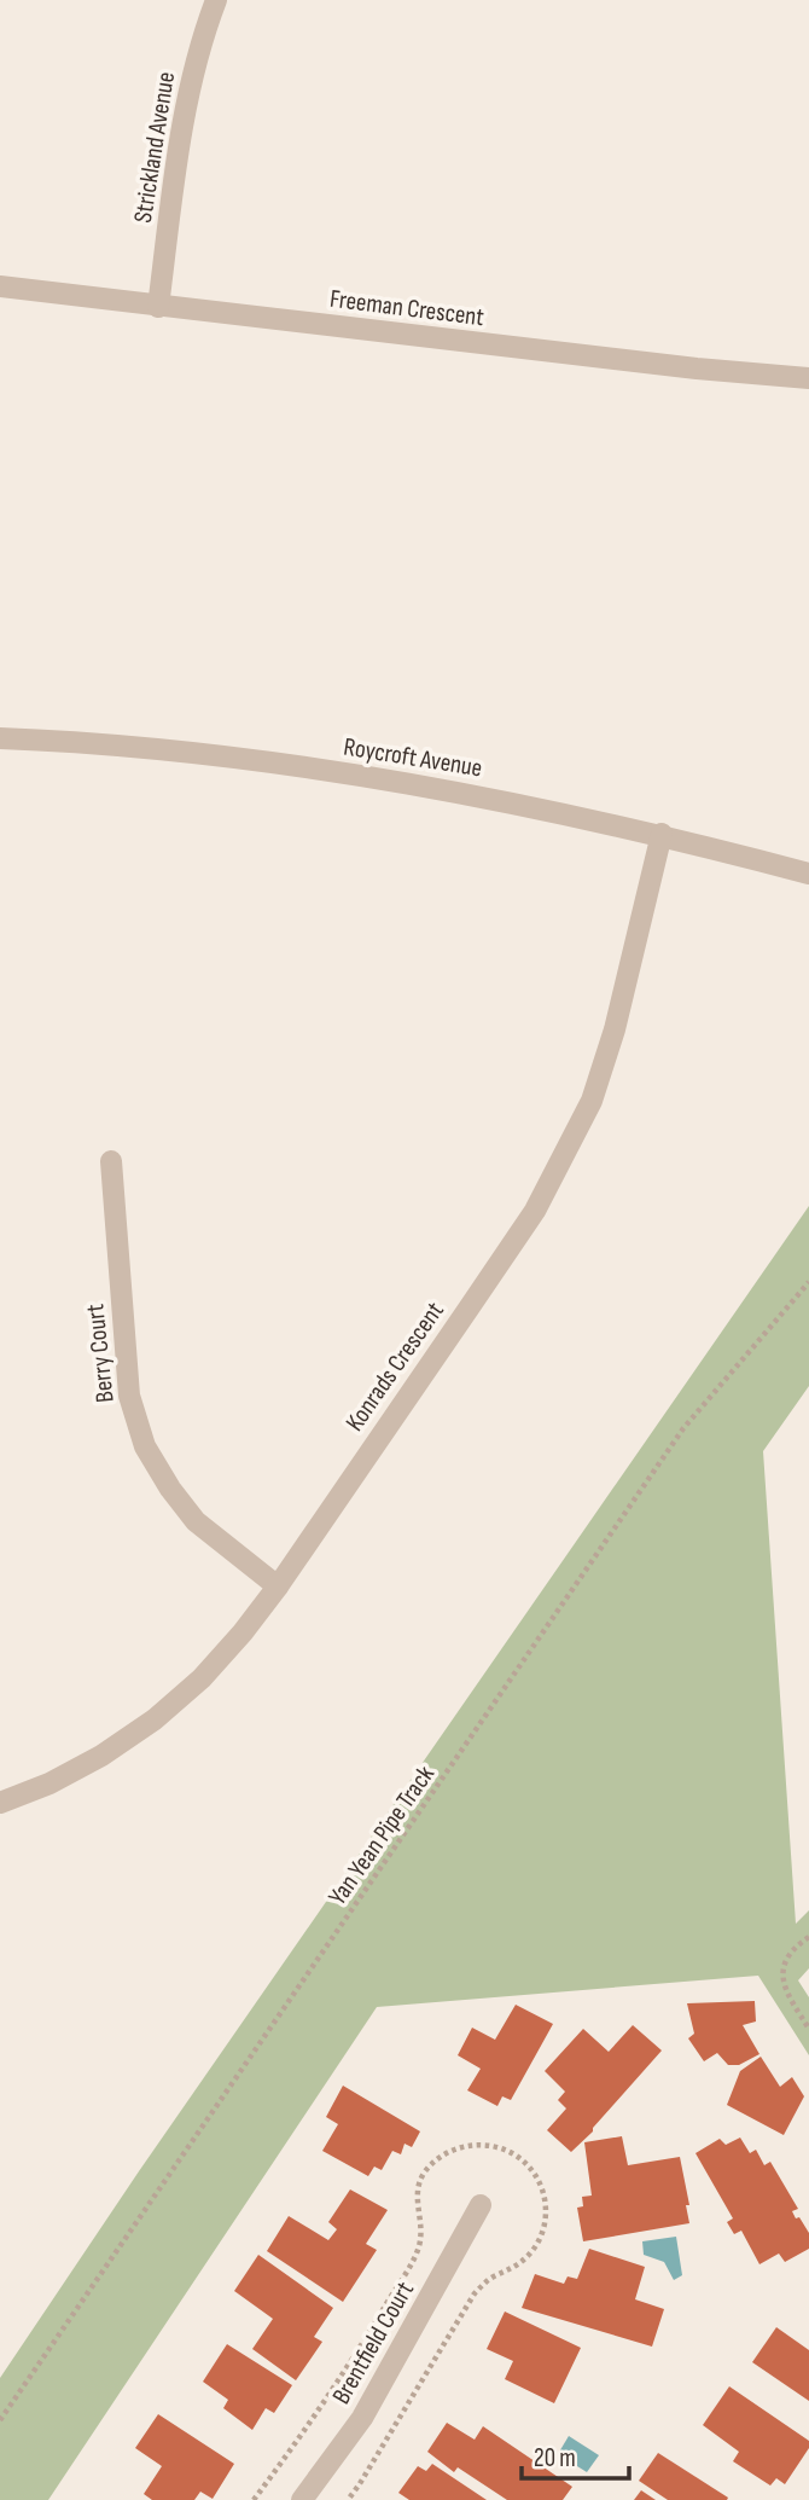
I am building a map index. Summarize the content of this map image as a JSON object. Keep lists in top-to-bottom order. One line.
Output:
{"streets":{"street":["Strickland Avenue","Freeman Crescent","Roycroft Avenue","Berry Court","Konrads Crescent","Brentfield Court"],"path":["Yan Yean Pipe Track"]},"crossings":[["Strickland Avenue","Freeman Crescent"],["Roycroft Avenue","Konrads Crescent"],["Berry Court","Konrads Crescent"]],"scale_bar":"20 m"}
